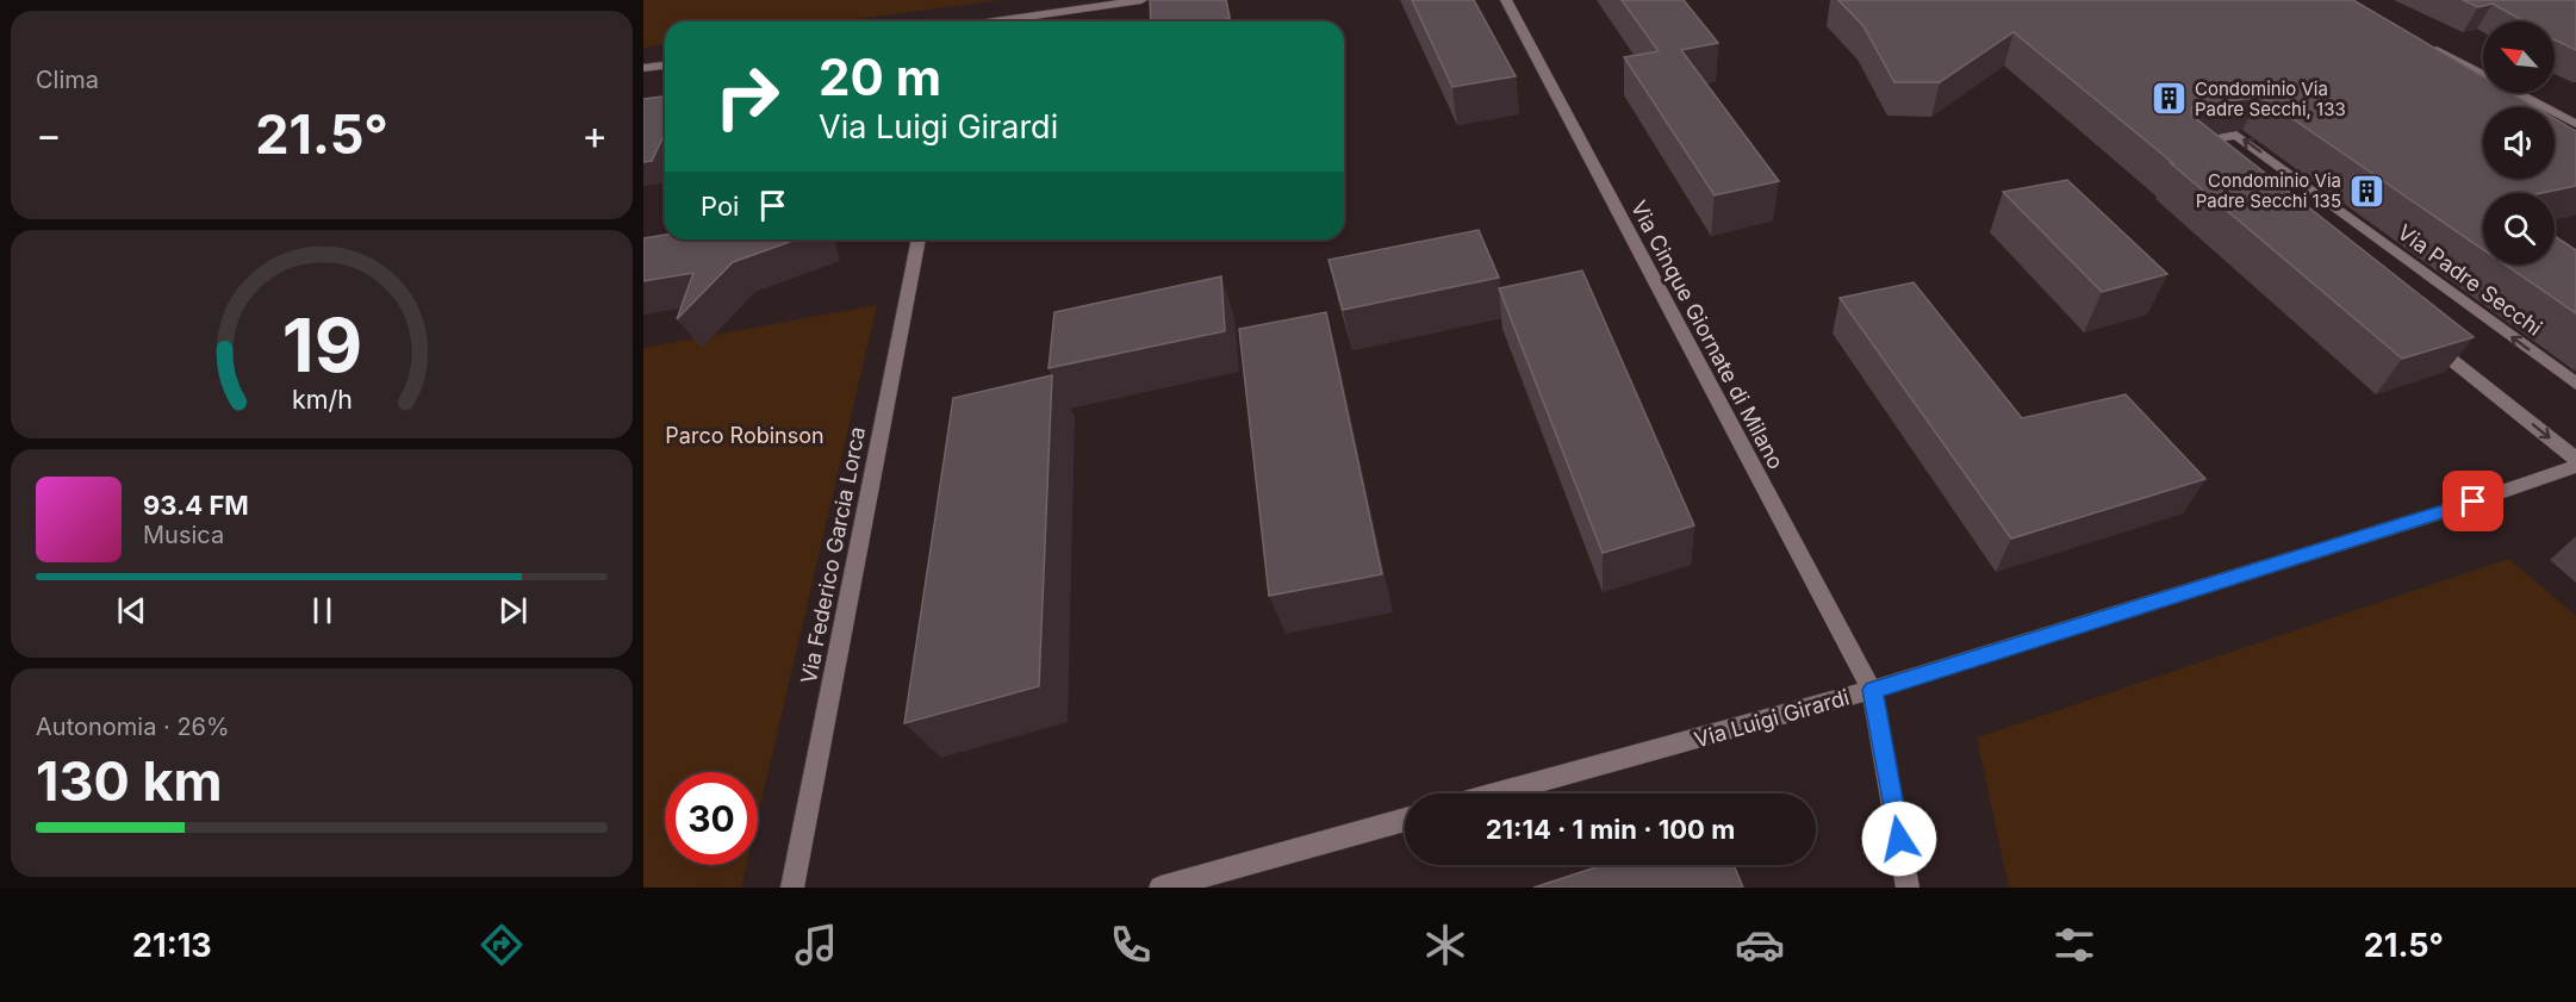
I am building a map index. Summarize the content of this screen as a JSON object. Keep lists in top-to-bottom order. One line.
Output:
{"streets":{"street":["Via Padre Secchi","Via Cinque Giornate di Milano","Via Federico Garcia Lorca","Via Luigi Girardi"]},"crossings":[["Via Cinque Giornate di Milano","Via Luigi Girardi"]],"parks":["Parco Robinson"],"places":{"building":["Condominio Via Padre Secchi, 133","Condominio Via Padre Secchi 135"]},"north":"top left","page":{"tile":["Clima",["Autonomia · 26%","130 km"]],"turn":["20 m","Via Luigi Girardi"],"heat":["−","21.5°","+"],"then":"Poi","song":["93.4 FM","Musica"],"limit":"30","trip":"21:14 · 1 min · 100 m","tabs":["21:13","21.5°"],"gauge":["19","km/h"]}}
